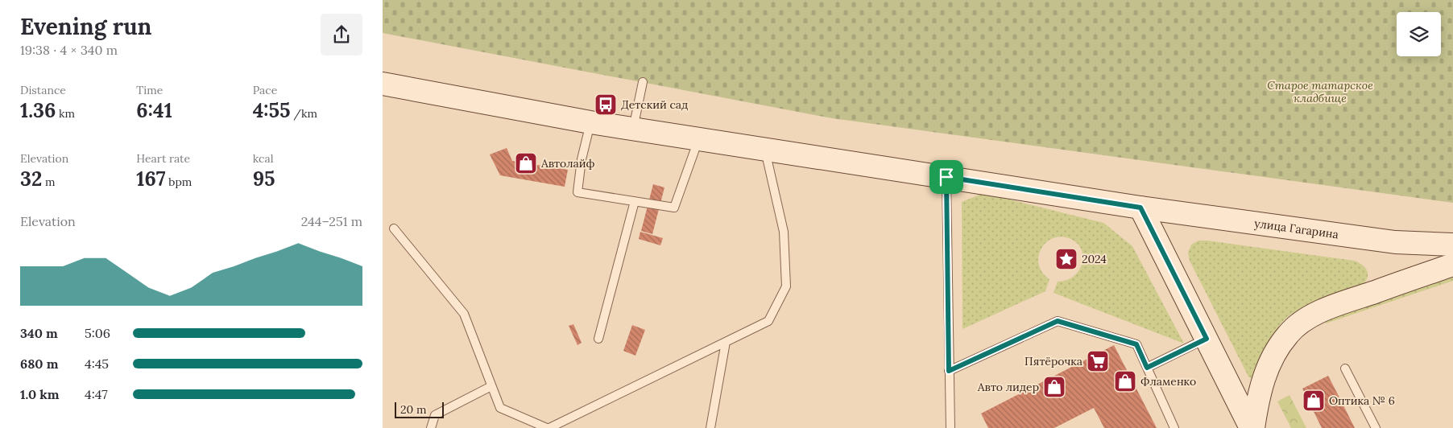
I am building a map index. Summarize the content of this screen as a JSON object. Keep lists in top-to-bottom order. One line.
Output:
{"streets":{"main road":["улица Гагарина"]},"parks":["Старое татарское кладбище"],"places":{"bus stop":["Детский сад"],"shop":["Автолайф","Фламенко","Авто лидер","Оптика № 6"],"place":["2024"],"supermarket":["Пятёрочка"]},"scale_bar":"20 m","page":{"heading":["Evening run","19:38 · 4 × 340 m"],"stats":[["Distance","1.36 km"],["Time","6:41"],["Pace","4:55 /km"],["Elevation","32 m"],["Heart rate","167 bpm"],["kcal","95"]],"chart":["Elevation","244–251 m"],"list":[{"name":"340 m","note":"5:06"},{"name":"680 m","note":"4:45"},{"name":"1.0 km","note":"4:47"}],"scale":"20 m"}}
